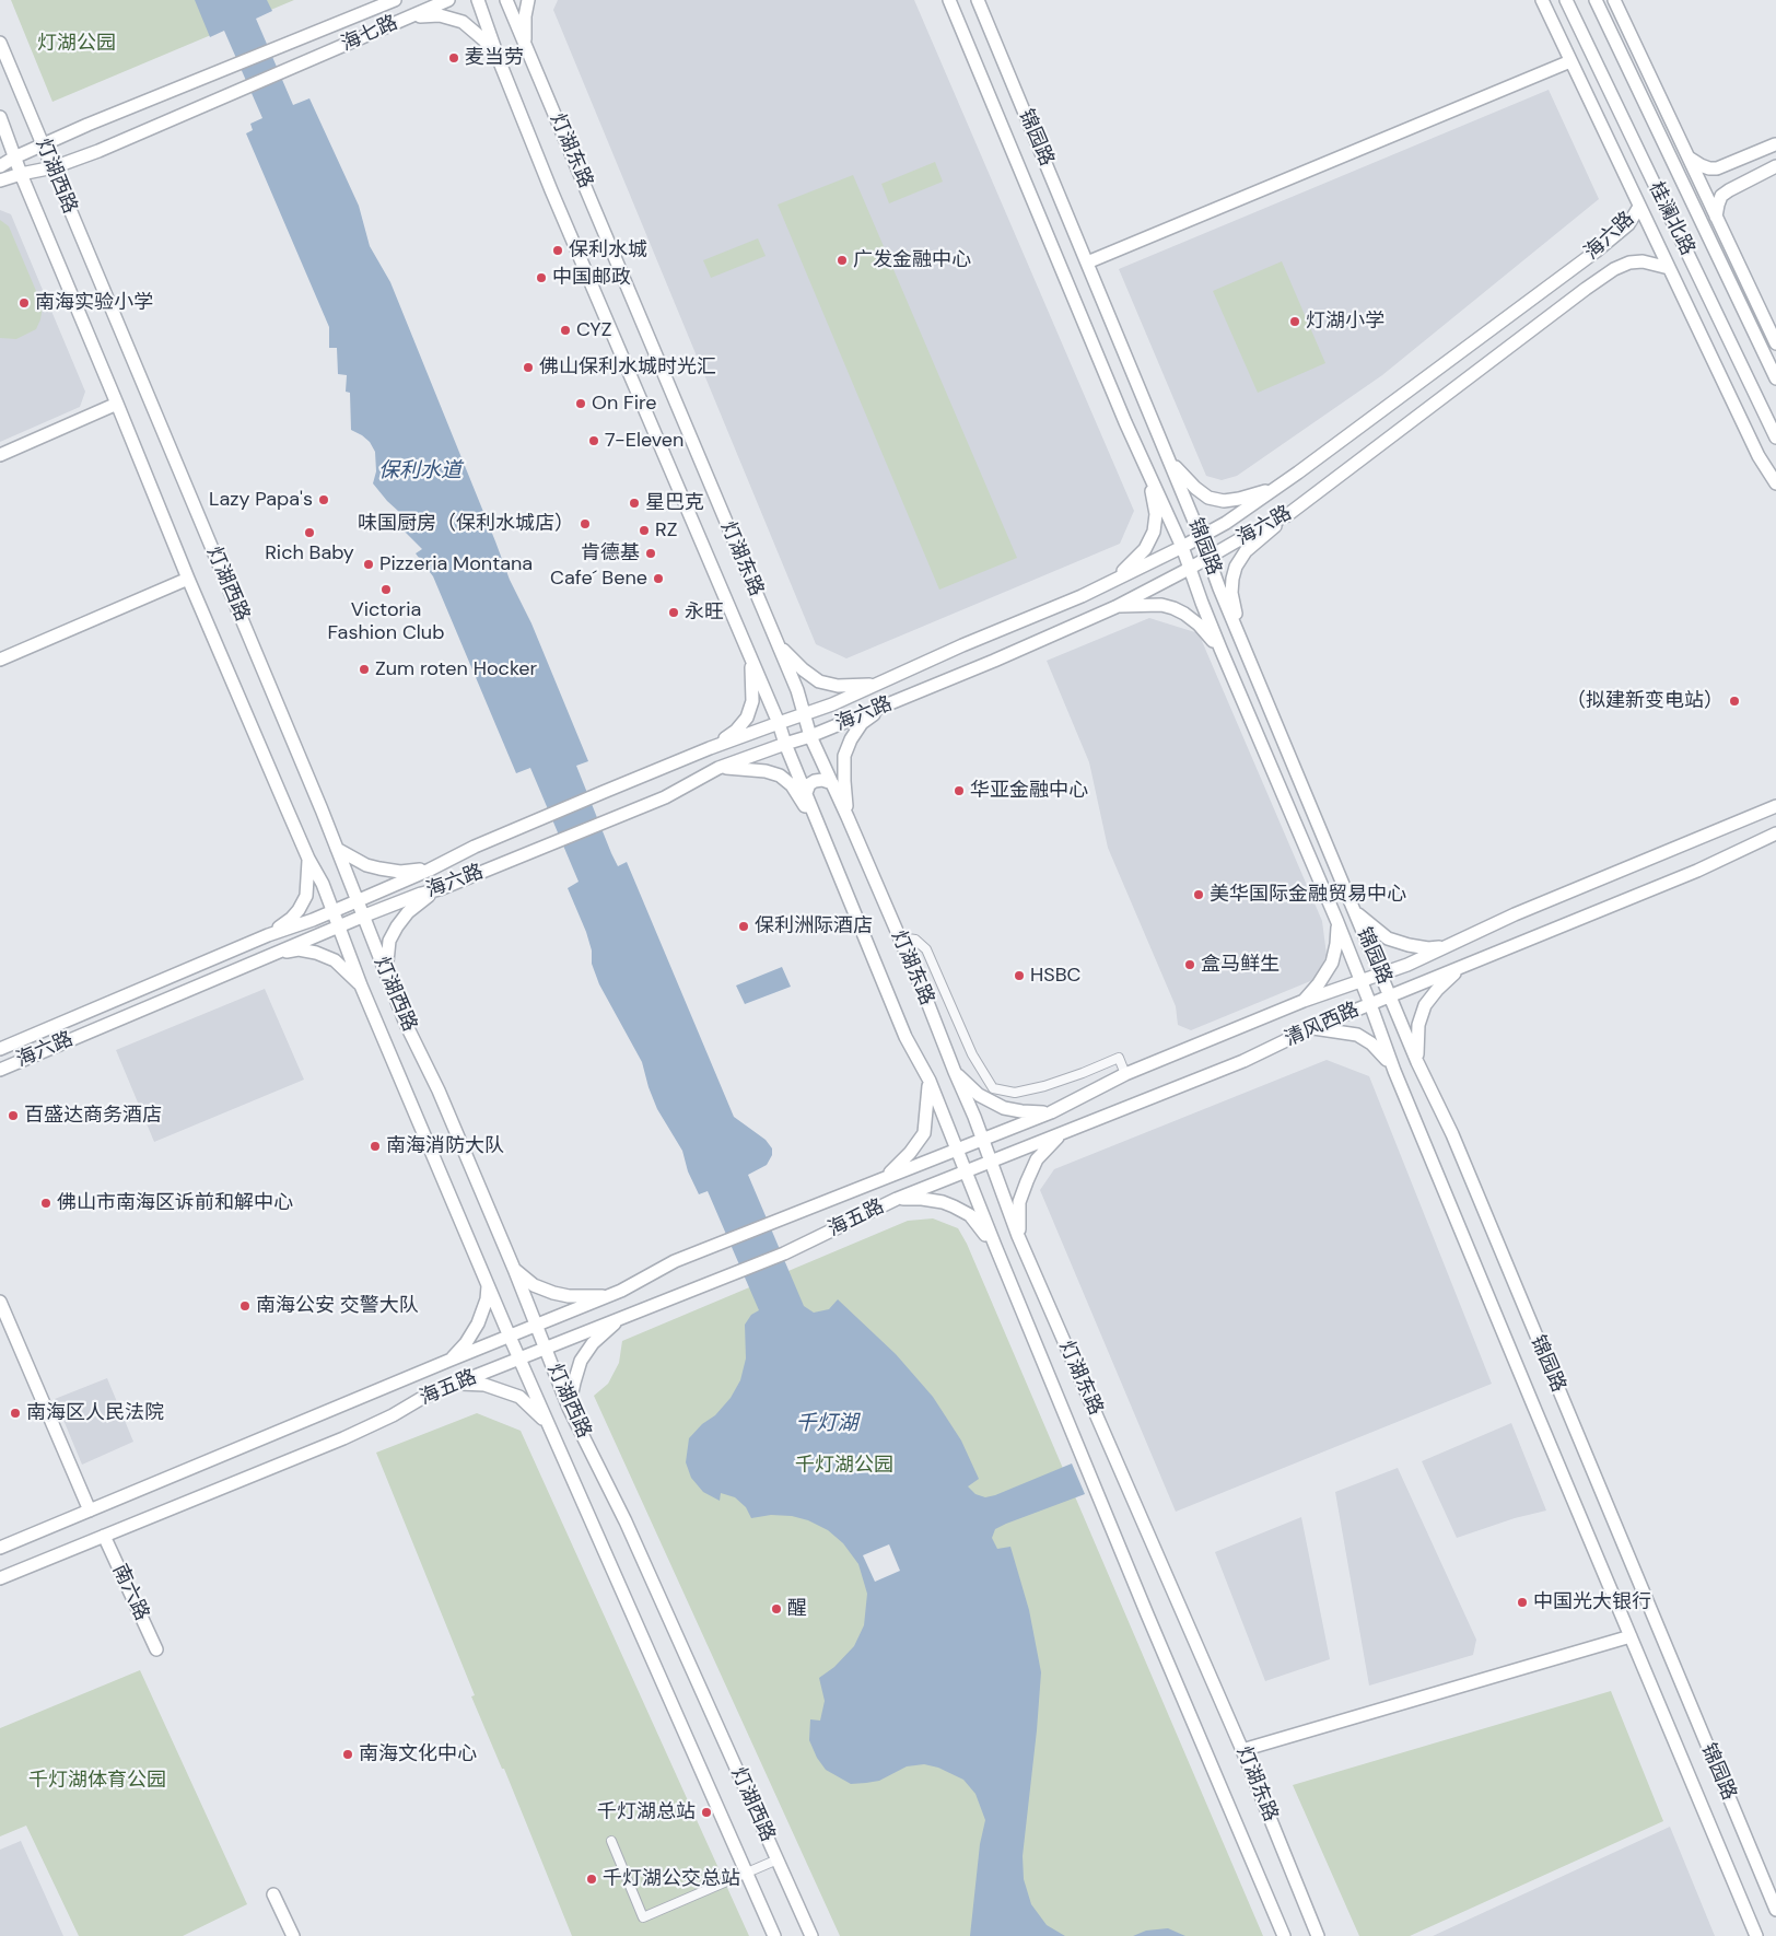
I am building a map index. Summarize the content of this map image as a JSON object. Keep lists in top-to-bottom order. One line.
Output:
{"streets":{"main road":["海七路","锦园路","灯湖东路","灯湖西路","桂澜北路","海六路","清风西路","海五路","南六路"]},"crossings":[["海七路","灯湖西路"],["锦园路","海六路"],["锦园路","清风西路"],["灯湖东路","海六路"],["灯湖东路","清风西路"],["灯湖西路","海六路"],["灯湖西路","清风西路"],["灯湖西路","海五路"],["清风西路","海五路"],["海五路","南六路"]],"water":["保利水道","千灯湖"],"parks":["灯湖公园","千灯湖公园","千灯湖体育公园"],"places":["麦当劳","保利水城","广发金融中心","中国邮政","南海实验小学","灯湖小学","CYZ","佛山保利水城时光汇","On Fire","7-Eleven","Lazy Papa's","星巴克","味国厨房（保利水城店）","RZ","Rich Baby","肯德基","Pizzeria Montana","Cafe´ Bene","Victoria Fashion Club","永旺","Zum roten Hocker","（拟建新变电站）","华亚金融中心","美华国际金融贸易中心","保利洲际酒店","盒马鲜生","HSBC","百盛达商务酒店","南海消防大队","佛山市南海区诉前和解中心","南海公安 交警大队","南海区人民法院","中国光大银行","醒","南海文化中心","千灯湖总站","千灯湖公交总站"]}
